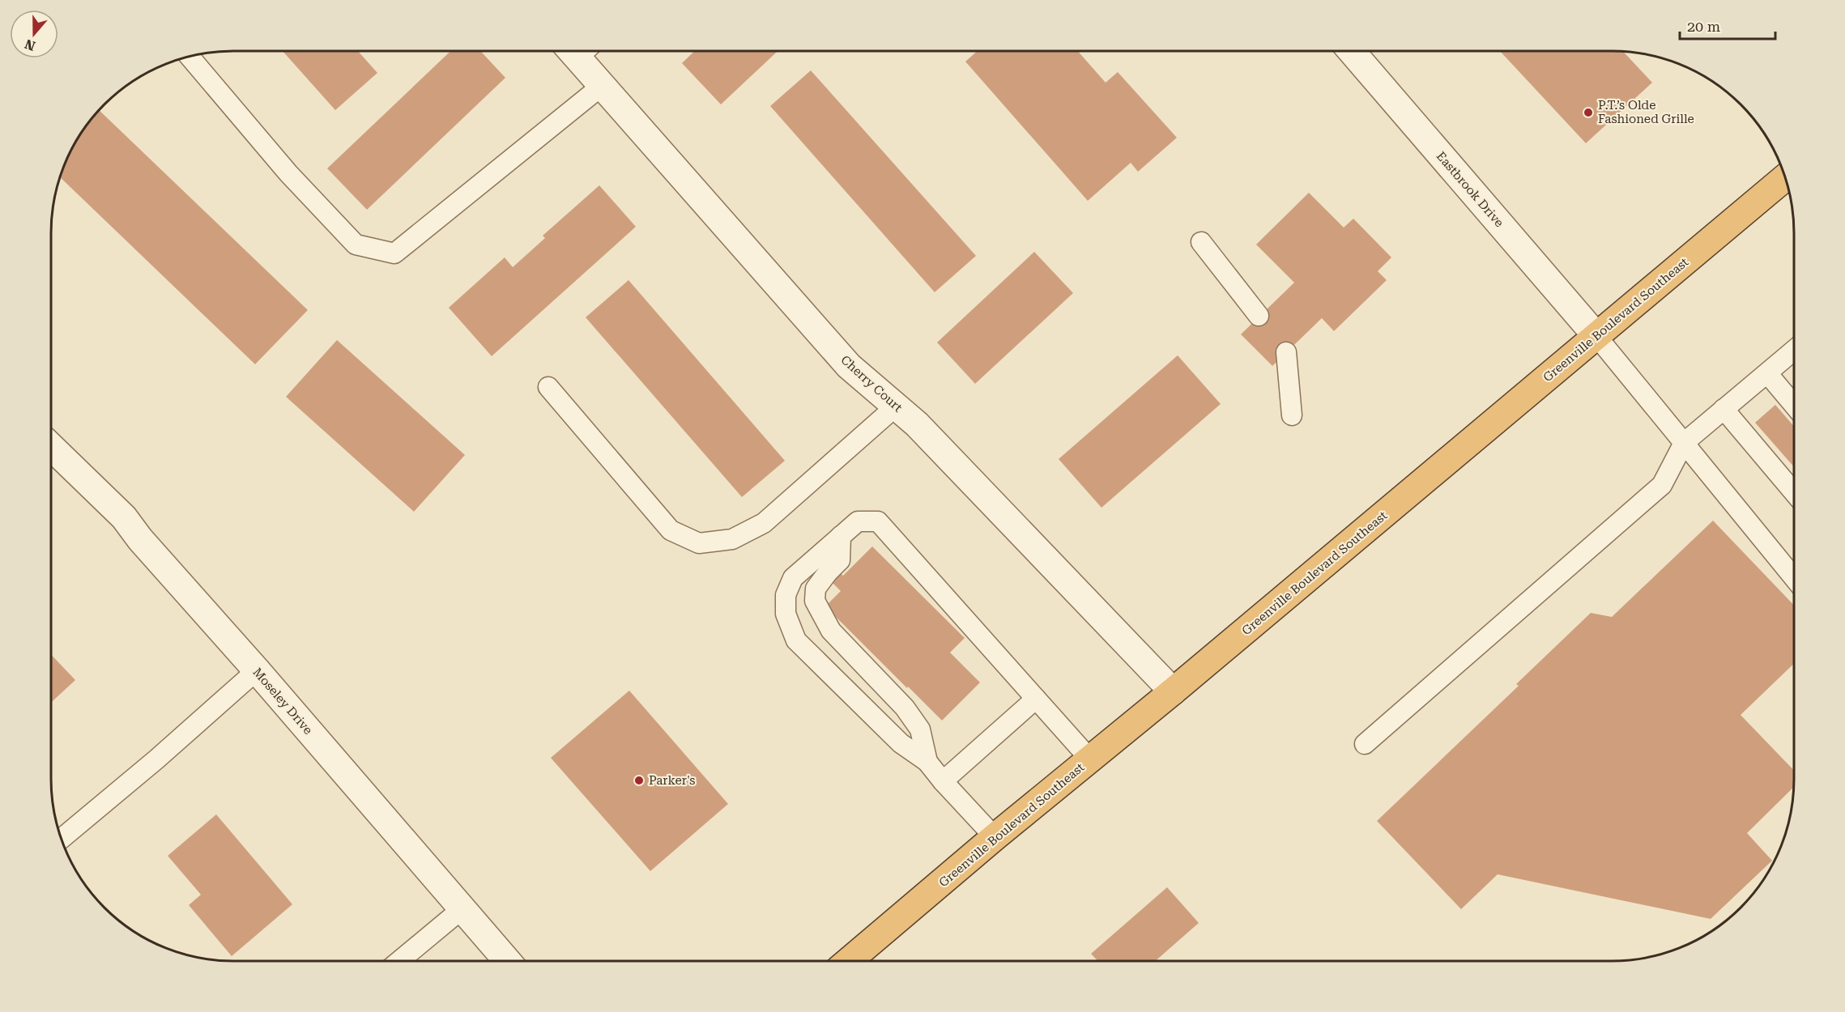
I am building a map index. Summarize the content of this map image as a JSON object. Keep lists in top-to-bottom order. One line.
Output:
{"streets":{"highway":["Greenville Boulevard Southeast"],"street":["Eastbrook Drive","Cherry Court","Moseley Drive"]},"crossings":[["Eastbrook Drive","Greenville Boulevard Southeast"],["Greenville Boulevard Southeast","Cherry Court"]],"places":["P.T.’s Olde Fashioned Grille","Parker's"],"scale_bar":"20 m","north":"bottom"}
